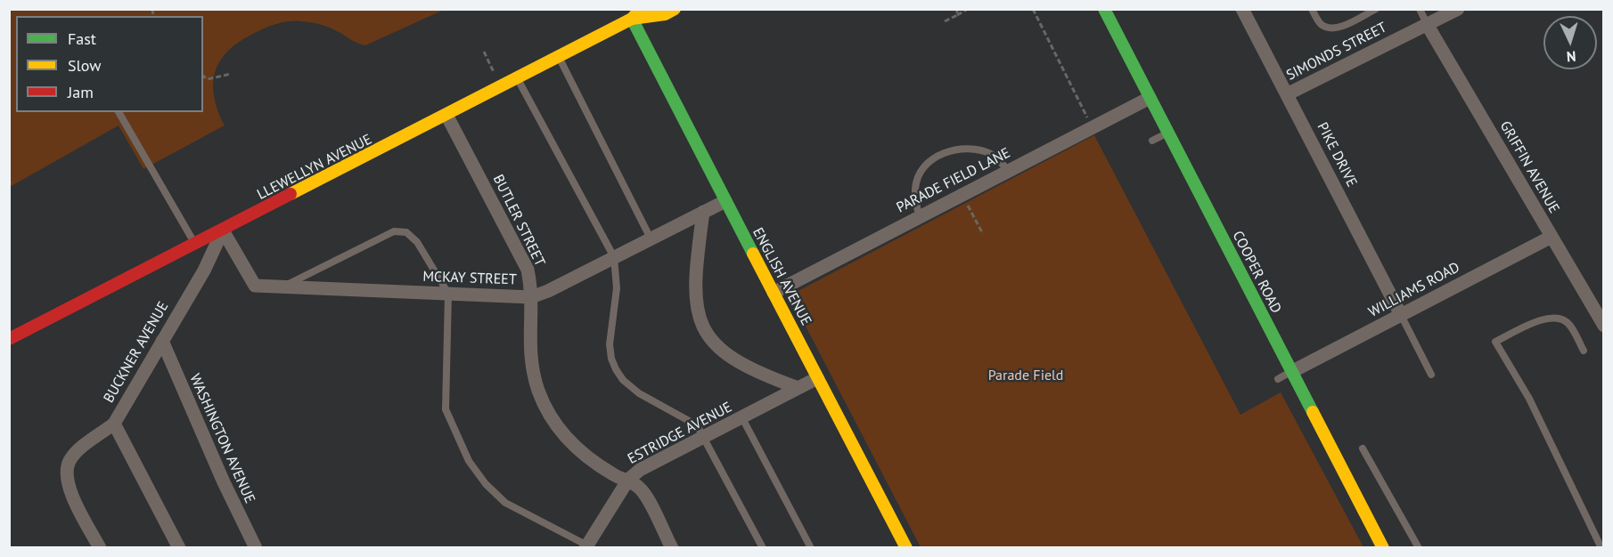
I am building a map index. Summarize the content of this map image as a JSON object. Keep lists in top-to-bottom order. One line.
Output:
{"streets":{"street":["SIMONDS STREET","PIKE DRIVE","LLEWELLYN AVENUE","GRIFFIN AVENUE","PARADE FIELD LANE","BUTLER STREET","COOPER ROAD","ENGLISH AVENUE","MCKAY STREET","WILLIAMS ROAD","BUCKNER AVENUE","ESTRIDGE AVENUE","WASHINGTON AVENUE"]},"crossings":[["SIMONDS STREET","PIKE DRIVE"],["SIMONDS STREET","GRIFFIN AVENUE"],["PIKE DRIVE","WILLIAMS ROAD"],["LLEWELLYN AVENUE","BUTLER STREET"],["LLEWELLYN AVENUE","ENGLISH AVENUE"],["LLEWELLYN AVENUE","MCKAY STREET"],["LLEWELLYN AVENUE","BUCKNER AVENUE"],["GRIFFIN AVENUE","WILLIAMS ROAD"],["PARADE FIELD LANE","COOPER ROAD"],["PARADE FIELD LANE","ENGLISH AVENUE"],["BUTLER STREET","MCKAY STREET"],["BUTLER STREET","ESTRIDGE AVENUE"],["COOPER ROAD","WILLIAMS ROAD"],["ENGLISH AVENUE","MCKAY STREET"],["ENGLISH AVENUE","ESTRIDGE AVENUE"],["MCKAY STREET","BUCKNER AVENUE"],["BUCKNER AVENUE","WASHINGTON AVENUE"]],"parks":["Parade Field"],"legend":["Fast","Slow","Jam"],"north":"bottom"}
